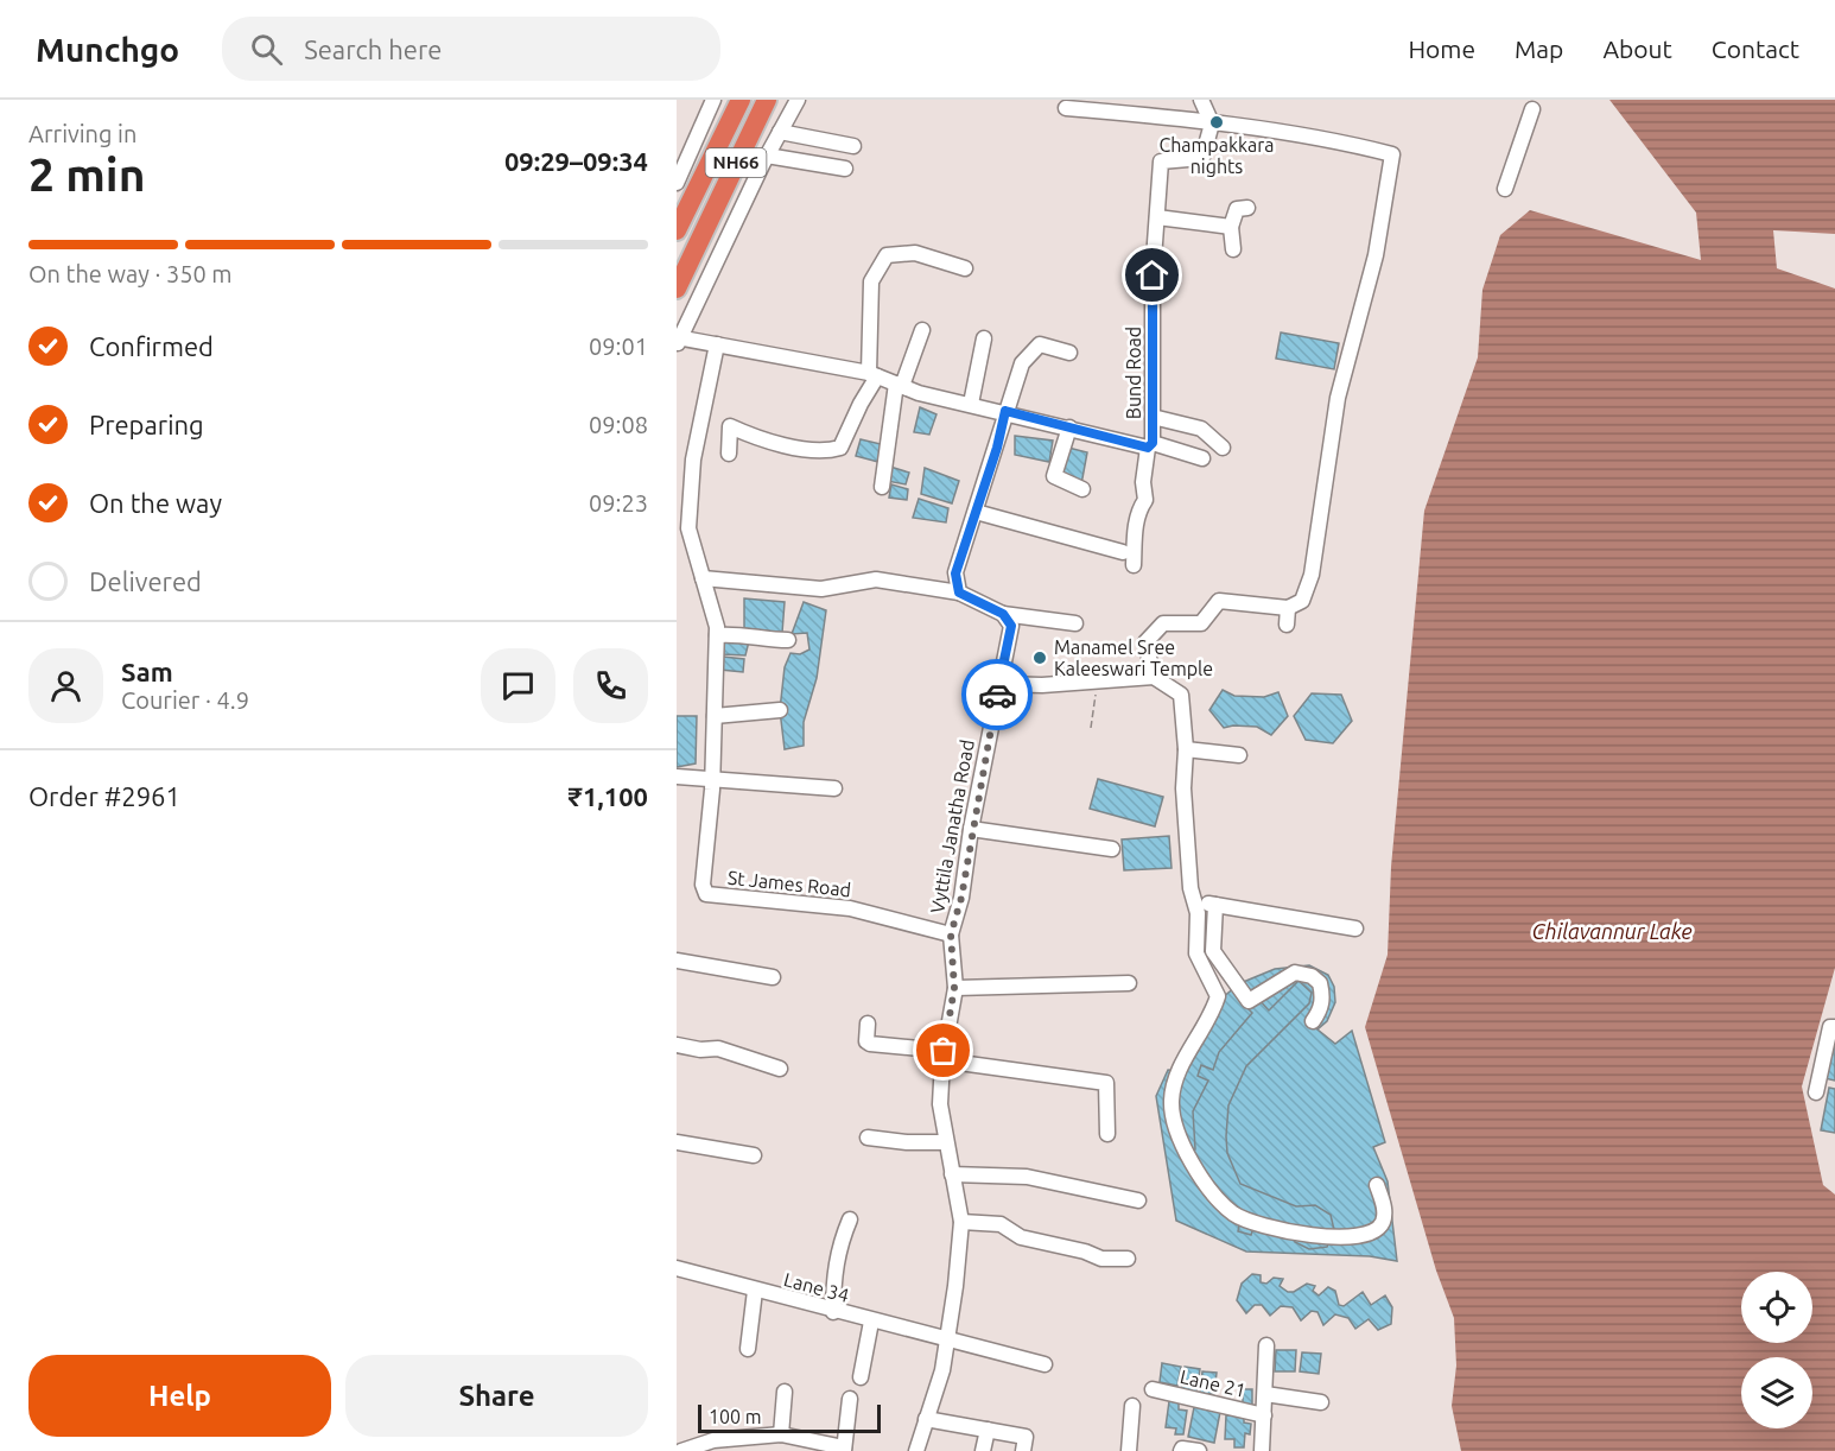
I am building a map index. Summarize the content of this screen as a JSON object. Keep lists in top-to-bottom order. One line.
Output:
{"streets":{"highway":["NH66"],"street":["Bund Road","Vyttila Janatha Road","St James Road","Lane 34","Lane 21"]},"crossings":[["Bund Road","St James Road"],["Vyttila Janatha Road","St James Road"],["Vyttila Janatha Road","Lane 34"]],"water":["Chilavannur Lake"],"places":["Champakkara nights","Manamel Sree Kaleeswari Temple"],"scale_bar":"100 m","page":{"header":"Munchgo","search":"Search here","nav":["Home","Map","About","Contact"],"heading":["2 min","Arriving in","09:29–09:34"],"panel":["Sam","Courier · 4.9","Order #2961","₹1,100"],"bar":"On the way · 350 m","list":[["Confirmed","09:01"],["Preparing","09:08"],["On the way","09:23"],"Delivered"],"buttons":["Help","Share"],"scale":"100 m"}}
